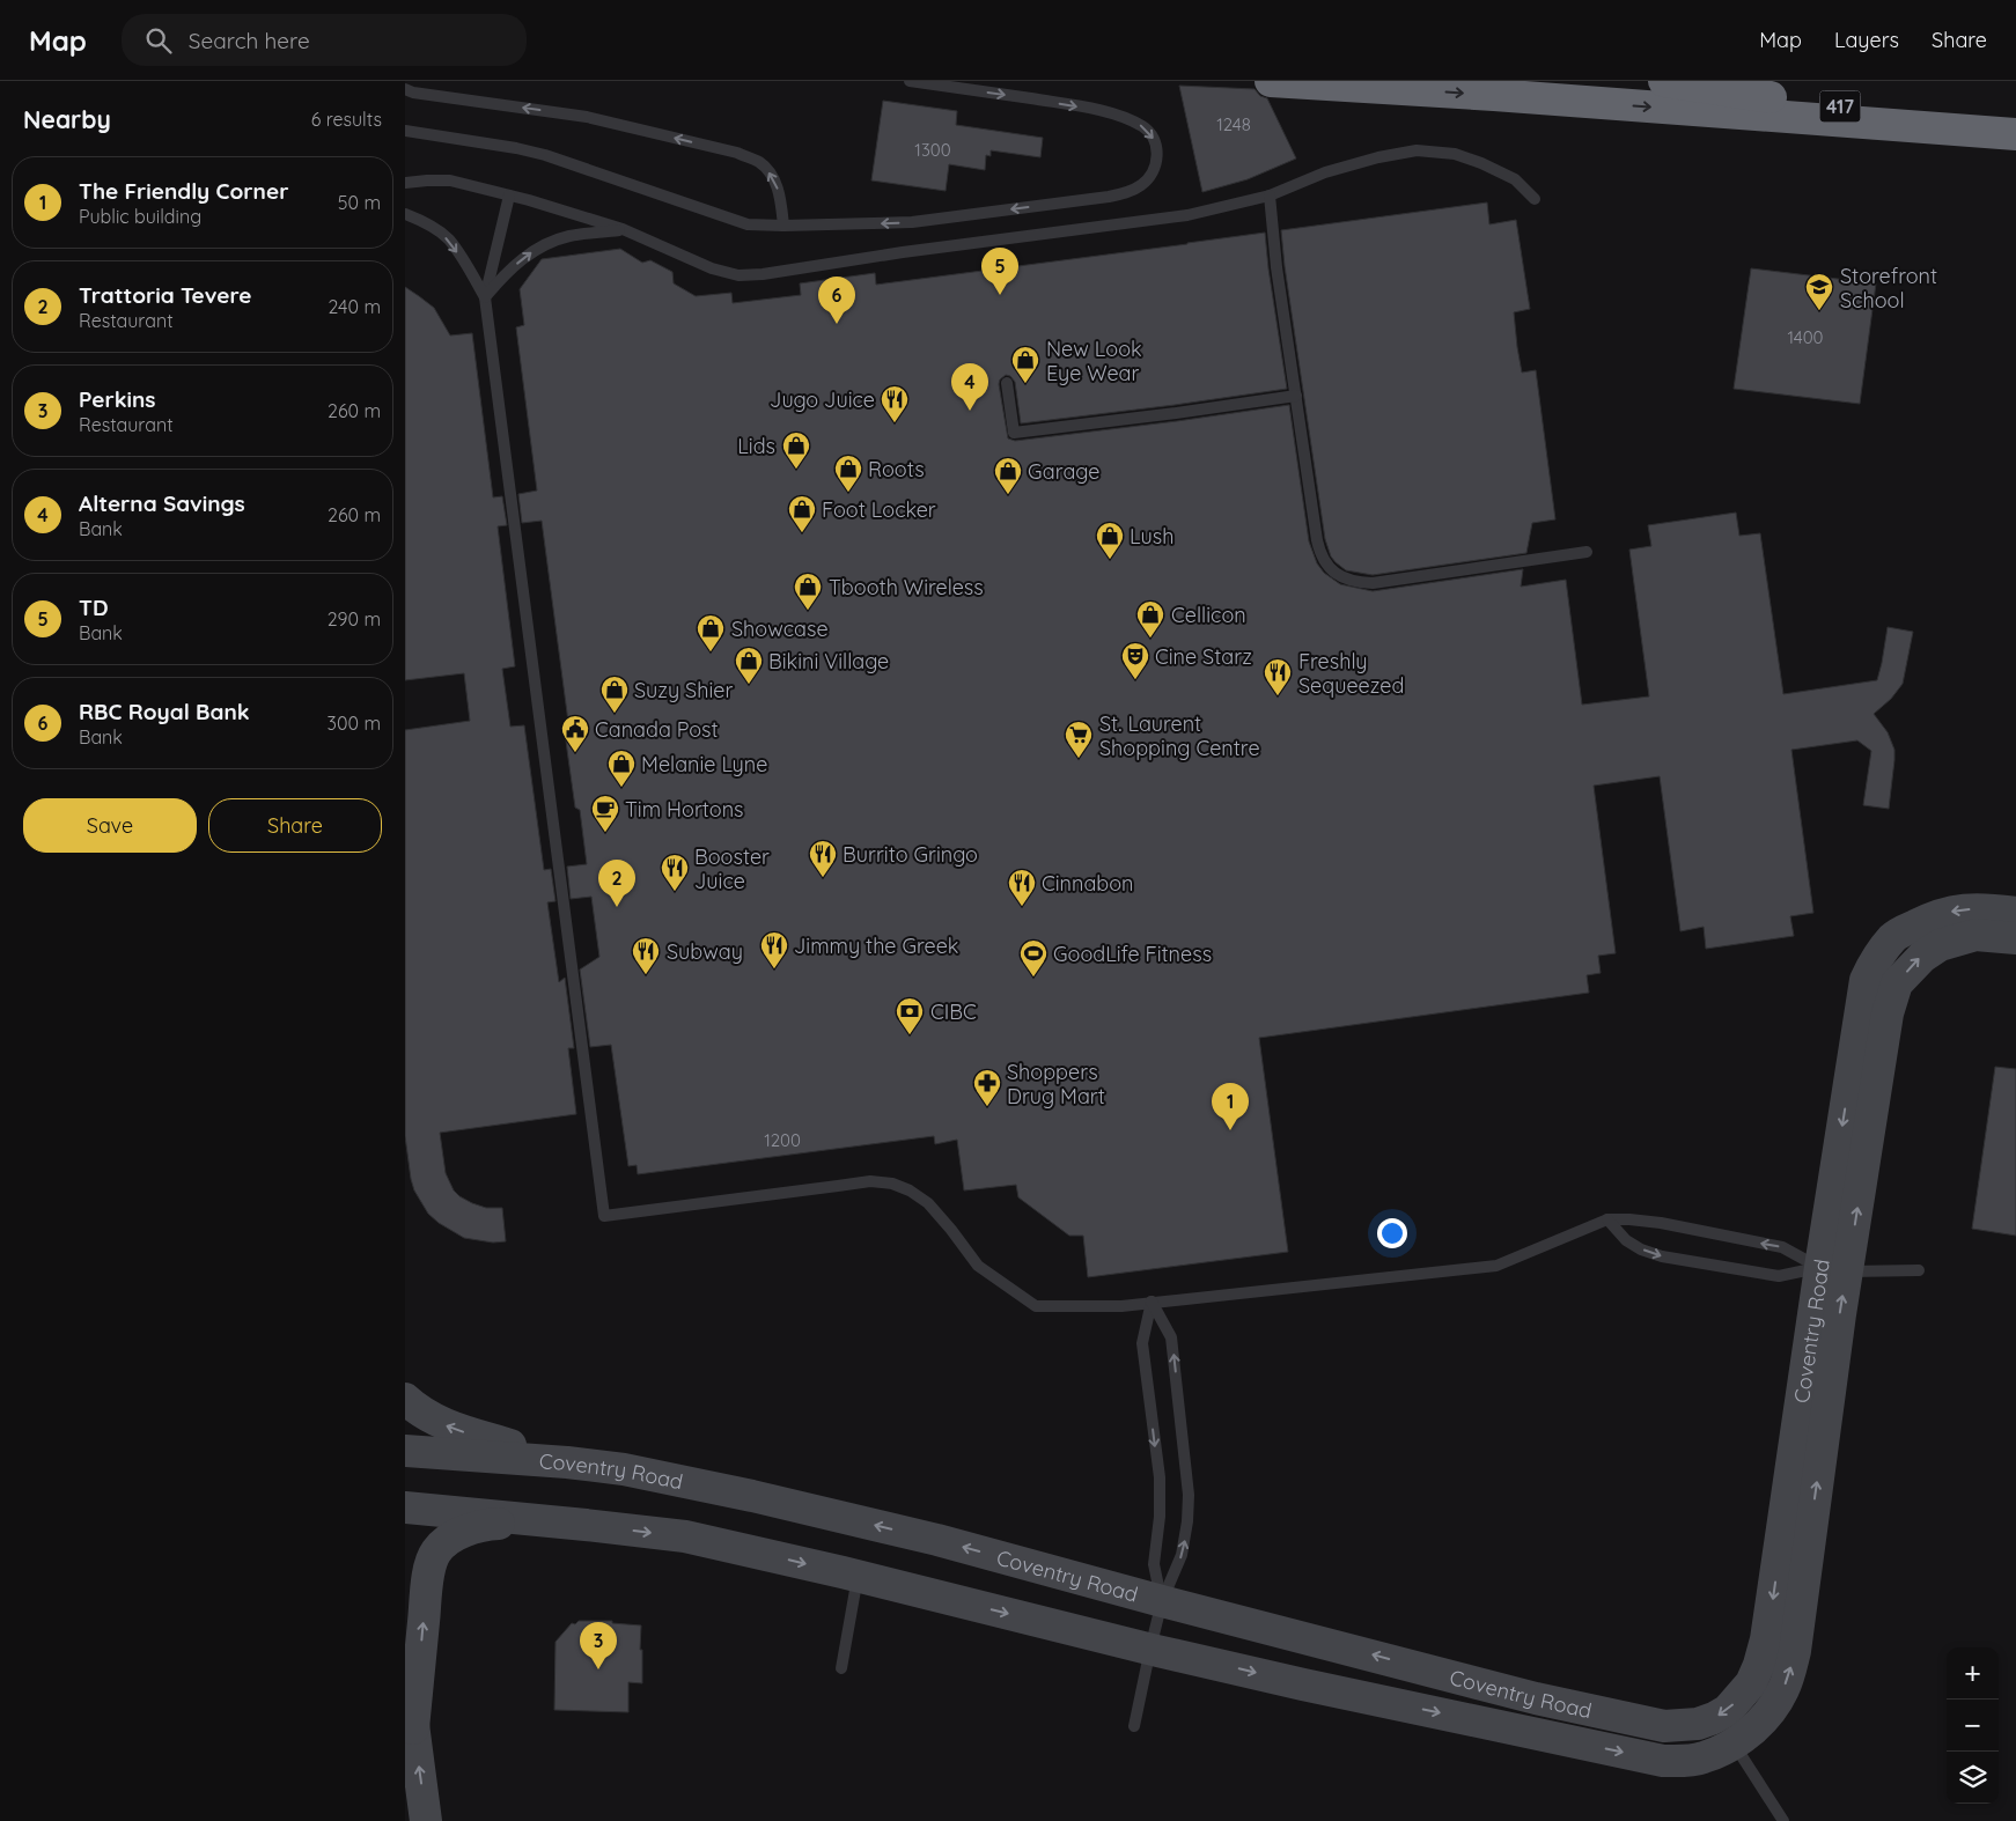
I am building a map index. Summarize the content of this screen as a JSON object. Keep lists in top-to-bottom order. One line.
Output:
{"streets":{"highway":["417"],"main road":["Coventry Road"]},"places":{"school or university":["Storefront School"],"shop":["New Look Eye Wear","Lids","Roots","Garage","Foot Locker","Lush","Tbooth Wireless","Cellicon","Showcase","Bikini Village","Suzy Shier","Melanie Lyne"],"restaurant":["Jugo Juice","Freshly Sequeezed","Burrito Gringo","Booster Juice","Cinnabon","Jimmy the Greek","Subway"],"theatre":["Cine Starz"],"public building":["Canada Post"],"supermarket":["St. Laurent Shopping Centre"],"cafe":["Tim Hortons"],"sports":["GoodLife Fitness"],"bank":["CIBC"],"pharmacy":["Shoppers Drug Mart"]},"house_numbers":["1248","1300","1400","1200"],"page":{"header":"Map","search":"Search here","nav":["Map","Layers","Share"],"heading":["Nearby","6 results"],"list":[{"mark":"1","name":"The Friendly Corner","note":"Public building","value":"50 m"},{"mark":"2","name":"Trattoria Tevere","note":"Restaurant","value":"240 m"},{"mark":"3","name":"Perkins","note":"Restaurant","value":"260 m"},{"mark":"4","name":"Alterna Savings","note":"Bank","value":"260 m"},{"mark":"5","name":"TD","note":"Bank","value":"290 m"},{"mark":"6","name":"RBC Royal Bank","note":"Bank","value":"300 m"}],"pins":["5","6","4","2","1","3"],"buttons":["Save","Share"],"map_buttons":["+","−"]}}
